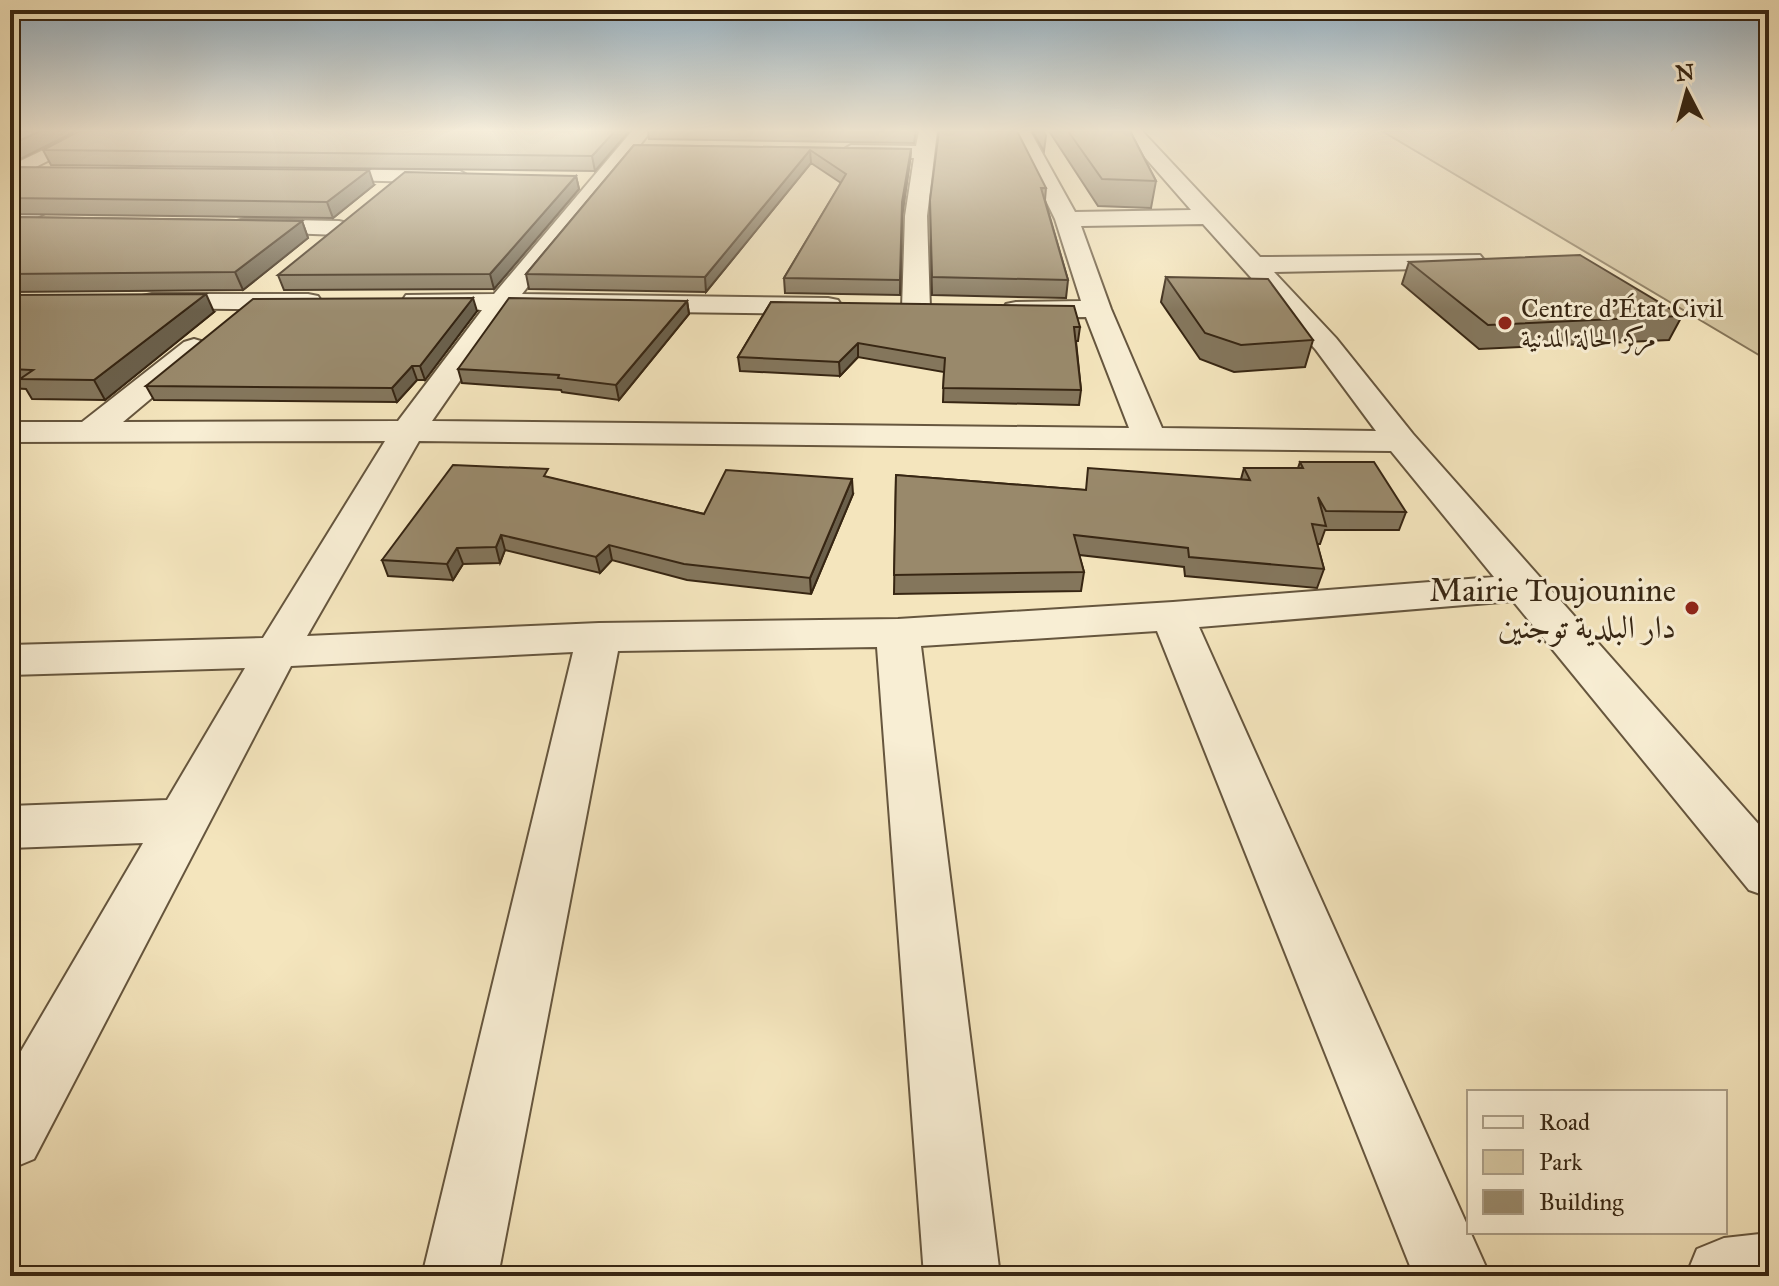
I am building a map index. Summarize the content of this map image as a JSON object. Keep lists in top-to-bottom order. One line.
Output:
{"places":["Centre d'État Civil مركز الحالة المدنية","Mairie Toujounine دار البلدية توجنين"],"legend":["Road","Park","Building"],"north":"top"}
